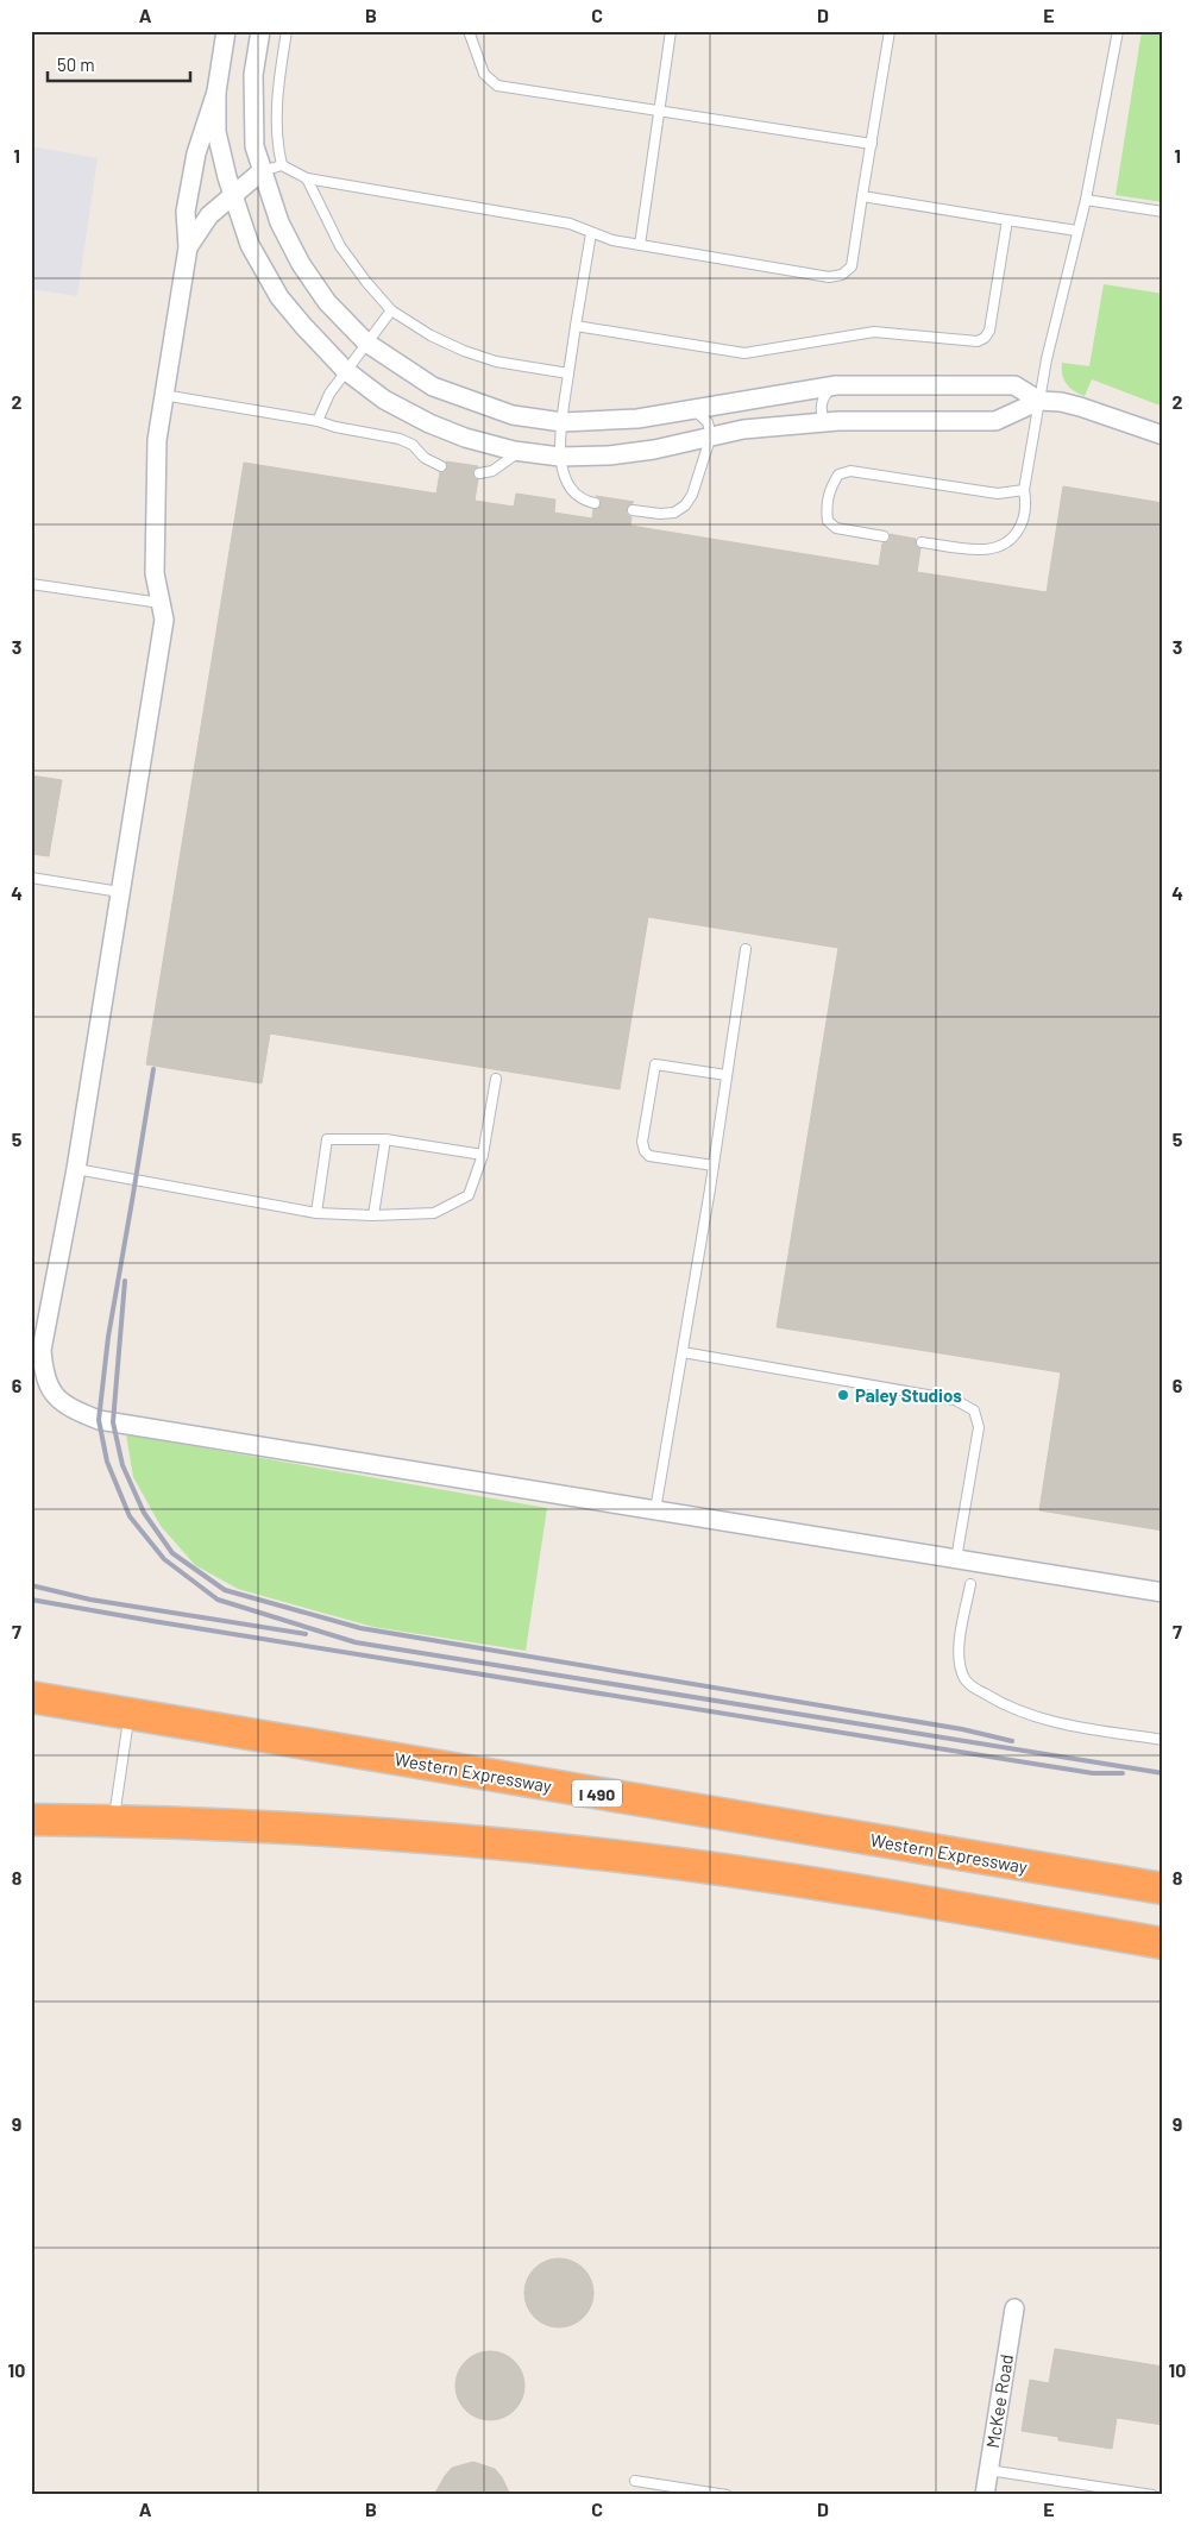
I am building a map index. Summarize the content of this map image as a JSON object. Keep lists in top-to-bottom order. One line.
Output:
{"streets":{"highway":["Western Expressway","I 490"],"street":["McKee Road"]},"places":["Paley Studios"],"scale_bar":"50 m","grid":{"columns":["A","B","C","D","E"],"rows":["1","2","3","4","5","6","7","8","9","10"]}}
